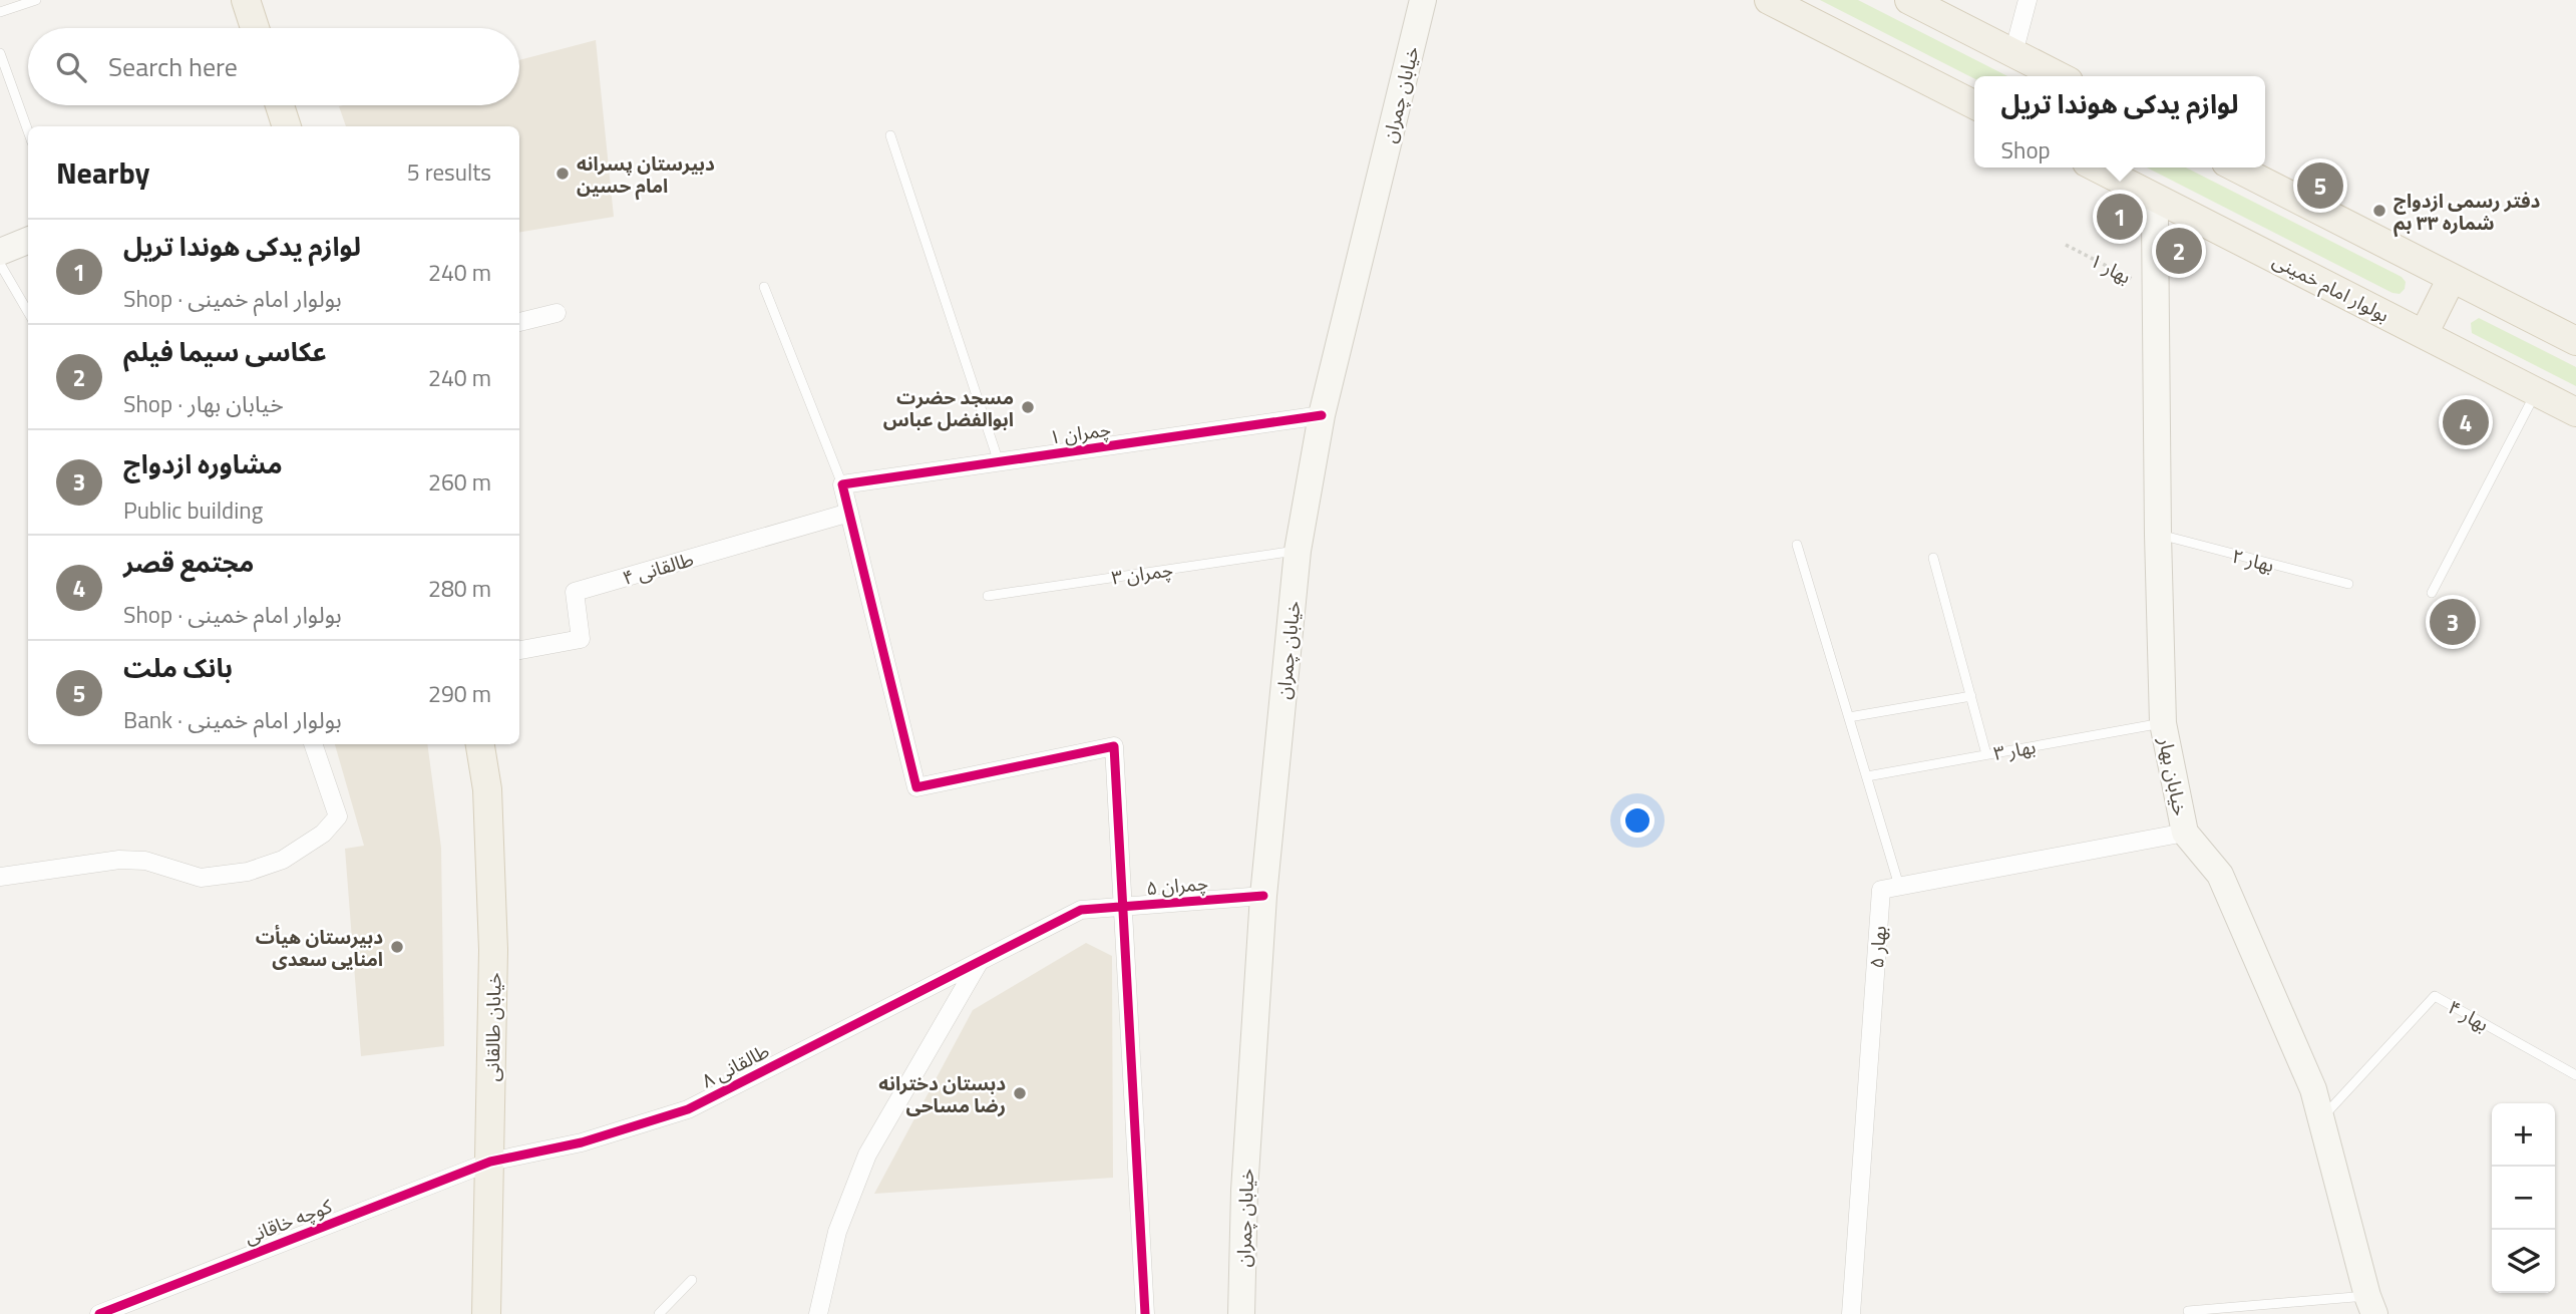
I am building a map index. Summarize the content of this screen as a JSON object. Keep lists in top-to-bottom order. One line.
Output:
{"streets":{"main road":["خیابان چمران","بولوار امام خمینی","خیابان بهار","خیابان طالقانی"],"street":["چمران ۱","طالقانی ۴","چمران ۵","بهار ۵","طالقانی ۸","کوچه خاقانی"],"lane":["بهار ۲","چمران ۳","بهار ۳","بهار ۴"],"path":["بهار ۱"]},"crossings":[["خیابان چمران","چمران ۱"],["خیابان چمران","چمران ۳"],["خیابان چمران","چمران ۵"],["بهار ۱","خیابان بهار"],["بولوار امام خمینی","خیابان بهار"],["بهار ۲","خیابان بهار"],["بهار ۳","خیابان بهار"],["خیابان بهار","بهار ۴"],["چمران ۵","طالقانی ۸"],["خیابان طالقانی","طالقانی ۸"],["خیابان طالقانی","کوچه خاقانی"],["طالقانی ۸","کوچه خاقانی"]],"places":["دبیرستان پسرانه امام حسین","دفتر رسمی ازدواج شماره ۳۳ بم","مسجد حضرت ابوالفضل عباس","دبیرستان هیأت امنایی سعدی","دبستان دخترانه رضا مساحی"],"page":{"search":"Search here","popup":["لوازم یدکی هوندا تریل","Shop"],"heading":["Nearby","5 results"],"pins":["5","1","2","4","3"],"list":[{"mark":"1","name":"لوازم یدکی هوندا تریل","note":"Shop · بولوار امام خمینی","value":"240 m"},{"mark":"2","name":"عکاسی سیما فیلم","note":"Shop · خیابان بهار","value":"240 m"},{"mark":"3","name":"مشاوره ازدواج","note":"Public building","value":"260 m"},{"mark":"4","name":"مجتمع قصر","note":"Shop · بولوار امام خمینی","value":"280 m"},{"mark":"5","name":"بانک ملت","note":"Bank · بولوار امام خمینی","value":"290 m"}],"map_buttons":["+","−"]}}
